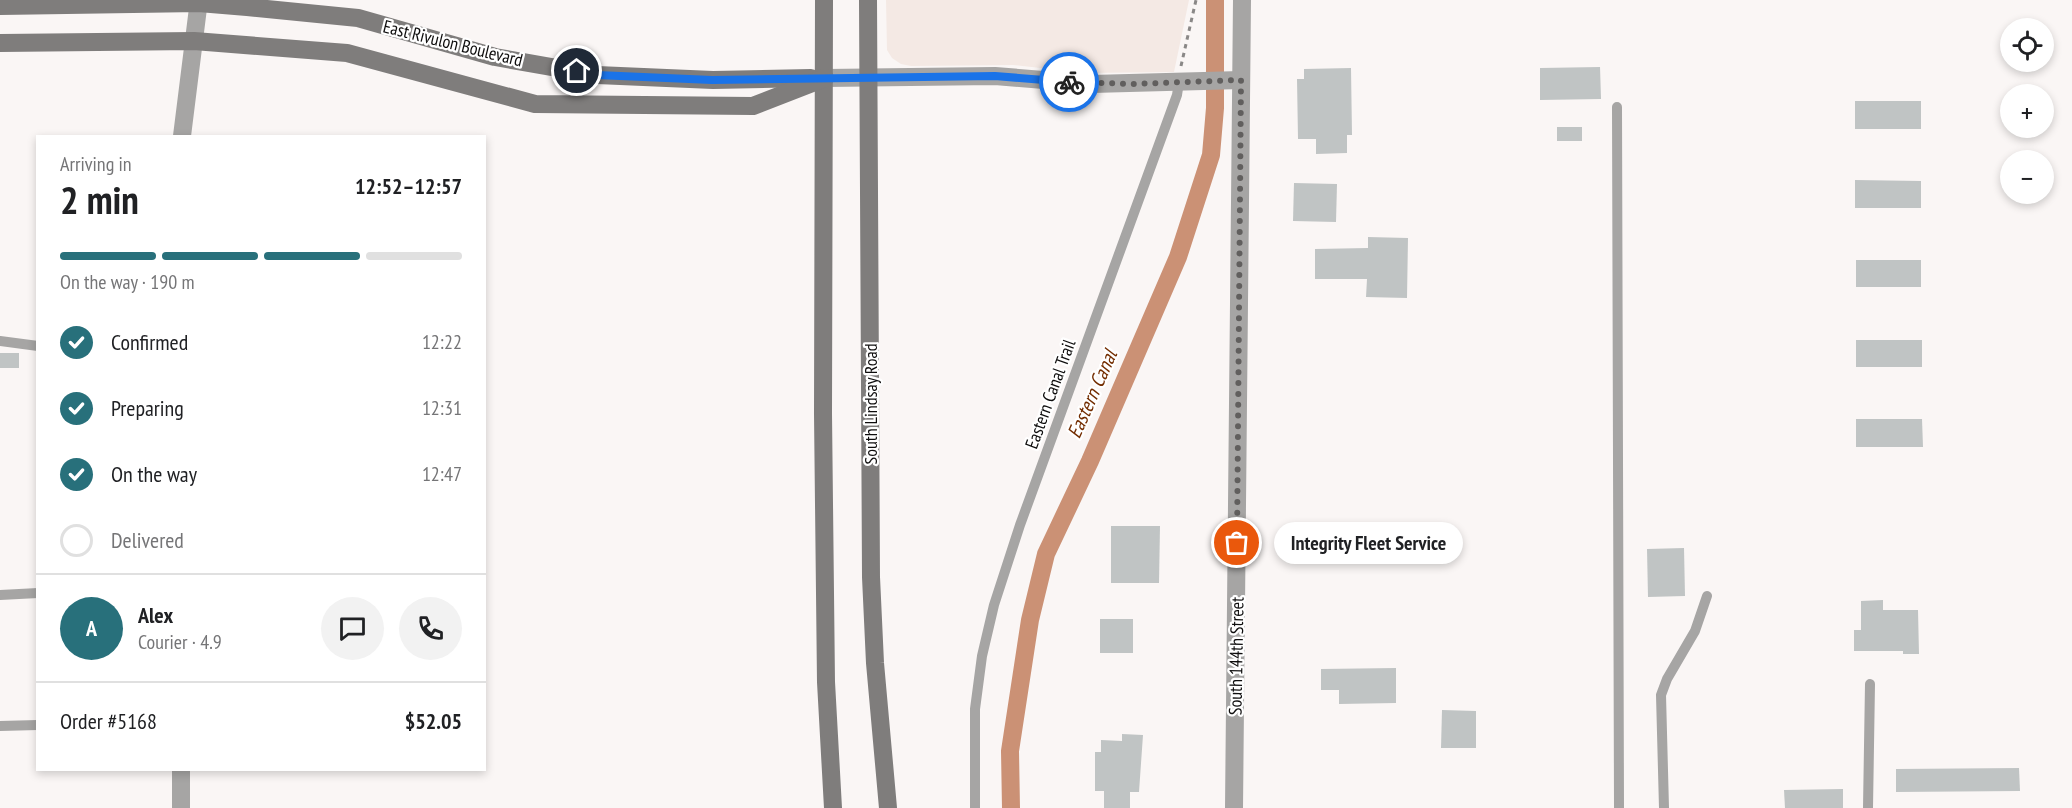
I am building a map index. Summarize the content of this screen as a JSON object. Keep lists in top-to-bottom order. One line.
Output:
{"streets":{"street":["East Rivulon Boulevard","South Lindsay Road","South 144th Street"],"lane":["Eastern Canal Trail"]},"water":["Eastern Canal"],"places":["Integrity Fleet Service"],"page":{"map_buttons":["+","−"],"heading":["2 min","Arriving in","12:52–12:57"],"panel":["Alex","Courier · 4.9","Order #5168","$52.05"],"bar":"On the way · 190 m","list":[["Confirmed","12:22"],["Preparing","12:31"],["On the way","12:47"],"Delivered"],"bubble":"Integrity Fleet Service","round":"A"}}
